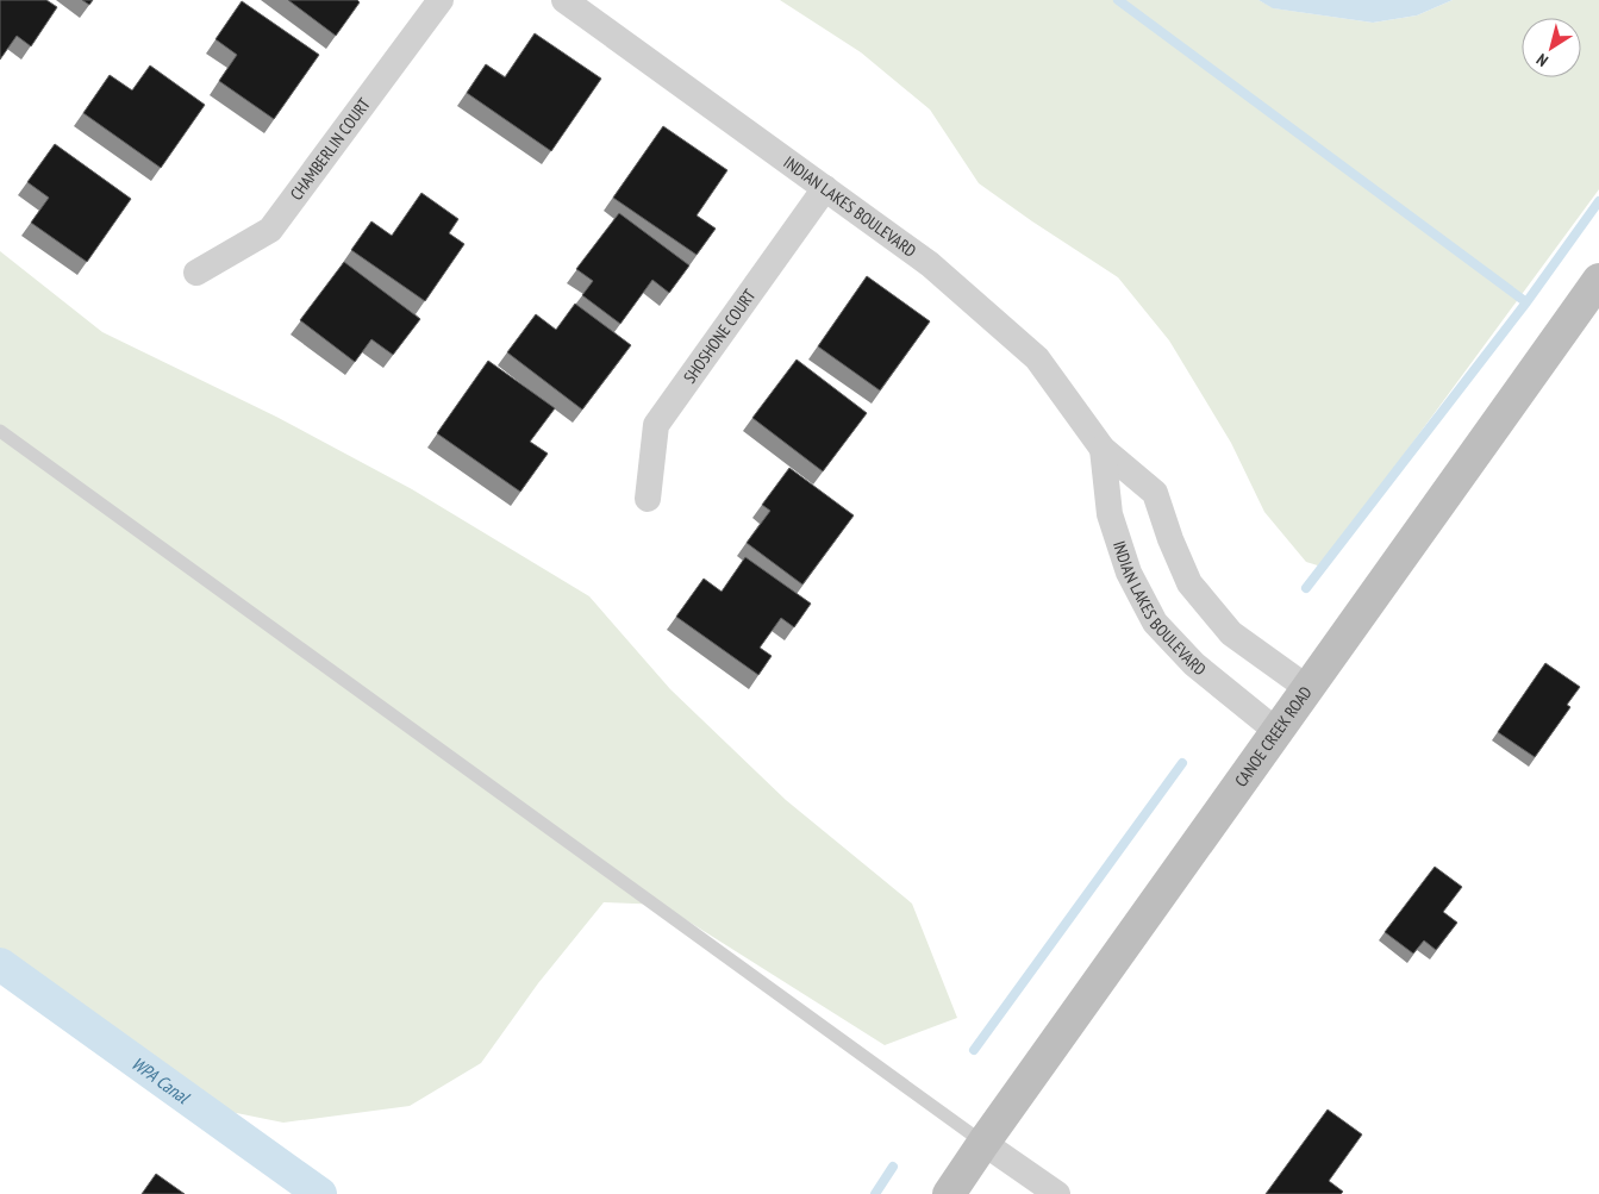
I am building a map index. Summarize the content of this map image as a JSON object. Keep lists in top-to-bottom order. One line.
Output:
{"streets":{"main road":["CANOE CREEK ROAD"],"street":["CHAMBERLIN COURT","INDIAN LAKES BOULEVARD","SHOSHONE COURT"]},"crossings":[["INDIAN LAKES BOULEVARD","SHOSHONE COURT"],["INDIAN LAKES BOULEVARD","CANOE CREEK ROAD"]],"water":["WPA Canal"],"north":"bottom left"}
